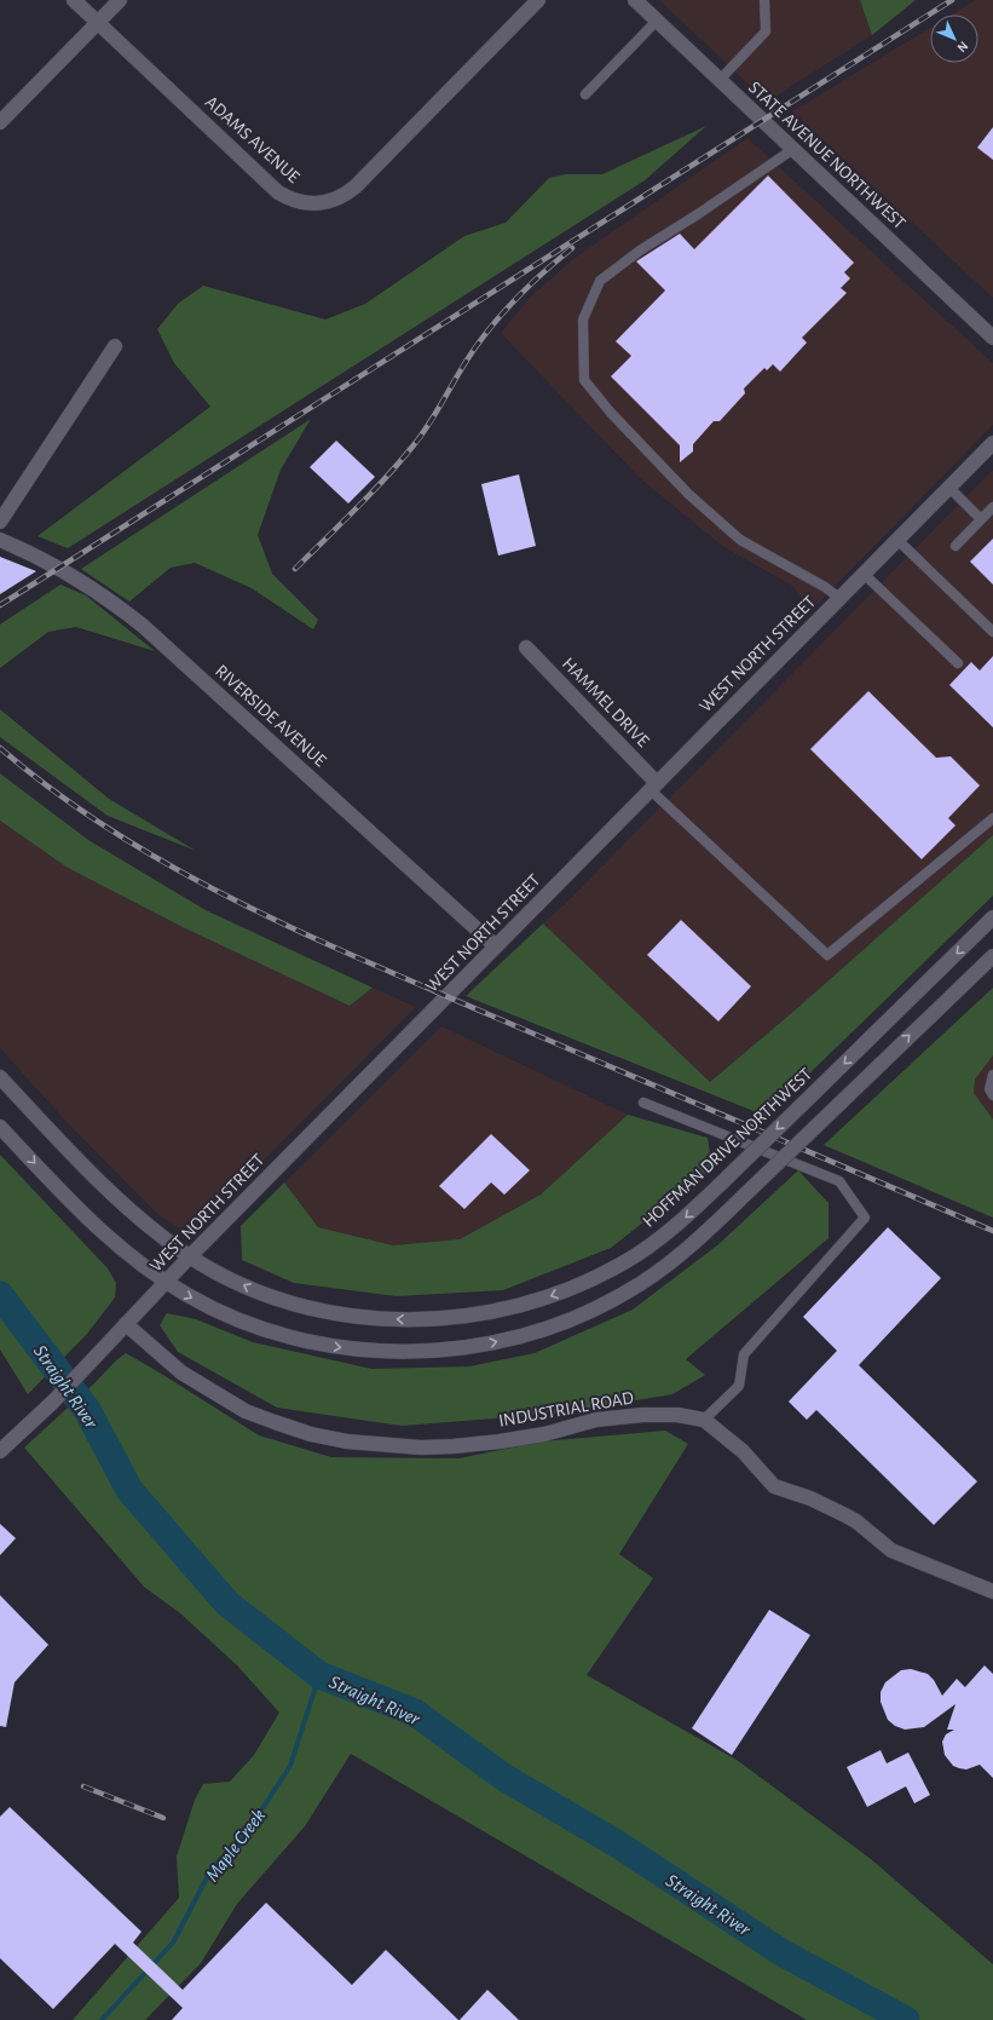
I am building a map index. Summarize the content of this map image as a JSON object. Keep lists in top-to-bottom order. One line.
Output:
{"streets":{"street":["ADAMS AVENUE","STATE AVENUE NORTHWEST","WEST NORTH STREET","HAMMEL DRIVE","RIVERSIDE AVENUE","HOFFMAN DRIVE NORTHWEST","INDUSTRIAL ROAD"]},"crossings":[["WEST NORTH STREET","HAMMEL DRIVE"],["WEST NORTH STREET","RIVERSIDE AVENUE"],["WEST NORTH STREET","HOFFMAN DRIVE NORTHWEST"],["WEST NORTH STREET","INDUSTRIAL ROAD"]],"water":["Straight River","Maple Creek"],"north":"bottom right"}
